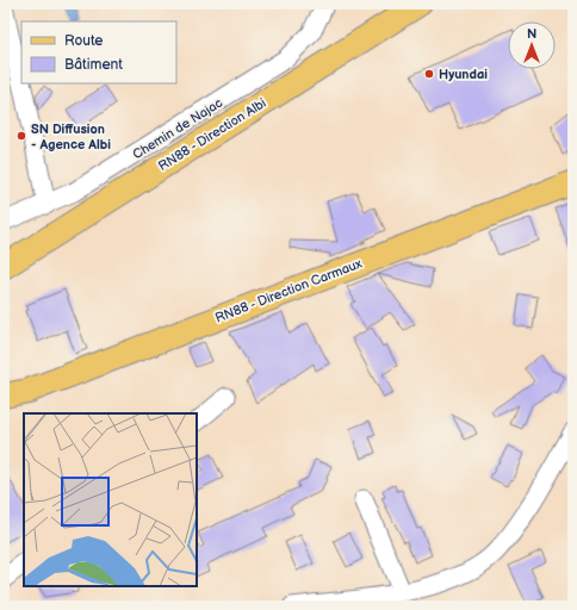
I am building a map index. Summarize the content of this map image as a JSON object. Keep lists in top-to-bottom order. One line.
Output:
{"streets":{"main road":["RN88 - Direction Albi","RN88 - Direction Carmaux"],"street":["Chemin de Najac"]},"places":["Hyundai","SN Diffusion - Agence Albi"],"legend":["Route","Bâtiment"],"north":"top"}
